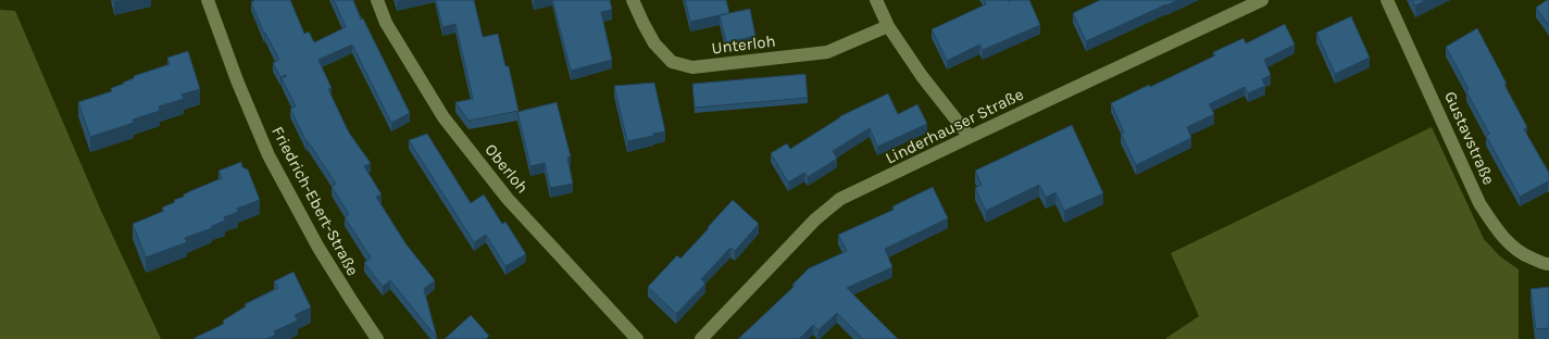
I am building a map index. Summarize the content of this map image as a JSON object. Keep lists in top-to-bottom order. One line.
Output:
{"streets":{"street":["Unterloh","Linderhauser Straße","Gustavstraße","Oberloh","Friedrich-Ebert-Straße"]}}
